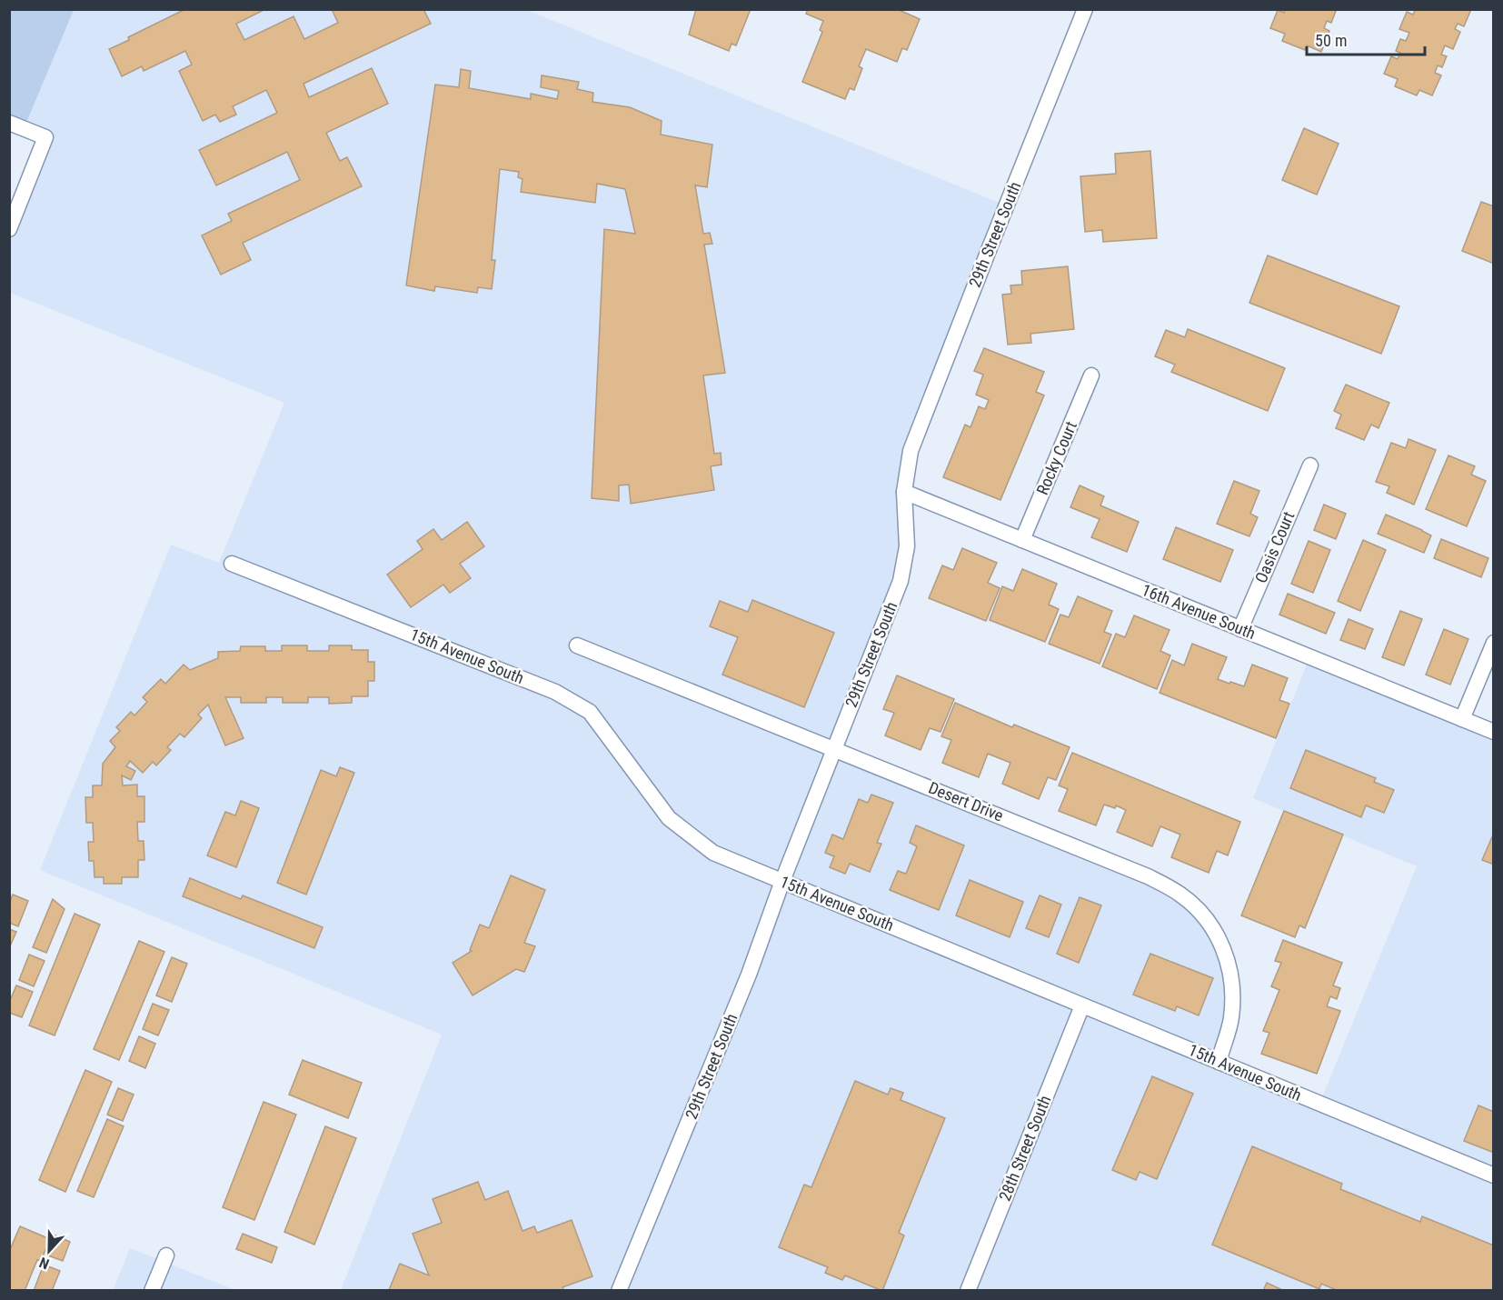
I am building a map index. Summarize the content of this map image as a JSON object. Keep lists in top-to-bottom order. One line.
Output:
{"streets":{"street":["29th Street South","Rocky Court","Oasis Court","16th Avenue South","15th Avenue South","Desert Drive","28th Street South"]},"crossings":[["29th Street South","16th Avenue South"],["29th Street South","15th Avenue South"],["29th Street South","Desert Drive"],["Rocky Court","16th Avenue South"],["Oasis Court","16th Avenue South"],["15th Avenue South","Desert Drive"],["15th Avenue South","28th Street South"]],"scale_bar":"50 m","north":"bottom"}
